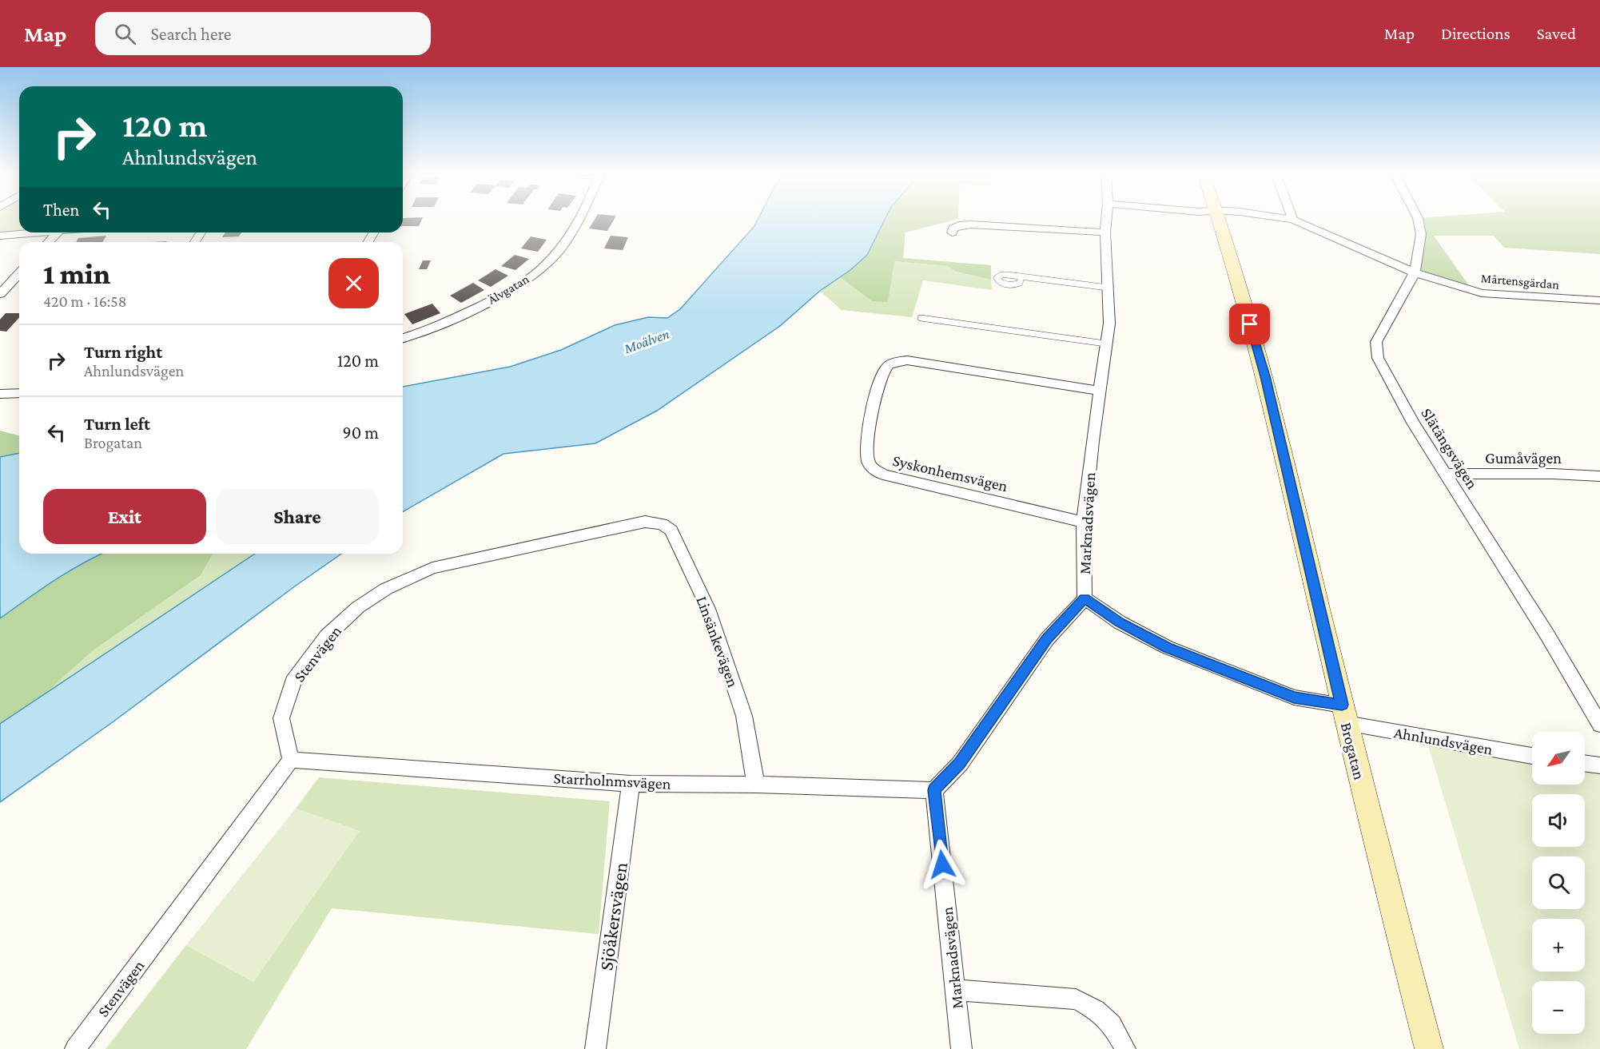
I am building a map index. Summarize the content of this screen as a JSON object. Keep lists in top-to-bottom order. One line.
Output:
{"streets":{"main road":["Brogatan"],"street":["Mårtensgärdan","Älvgatan","Slätängsvägen","Gumåvägen","Syskonhemsvägen","Marknadsvägen","Linsänkevägen","Stenvägen","Ahnlundsvägen","Starrholnmsvägen","Sjöåkersvägen"]},"crossings":[["Mårtensgärdan","Slätängsvägen"],["Slätängsvägen","Gumåvägen"],["Syskonhemsvägen","Marknadsvägen"],["Marknadsvägen","Ahnlundsvägen"],["Marknadsvägen","Starrholnmsvägen"],["Linsänkevägen","Stenvägen"],["Linsänkevägen","Starrholnmsvägen"],["Stenvägen","Starrholnmsvägen"],["Ahnlundsvägen","Brogatan"],["Starrholnmsvägen","Sjöåkersvägen"]],"water":["Moälven"],"north":"bottom left","page":{"header":"Map","search":"Search here","nav":["Map","Directions","Saved"],"turn":["120 m","Ahnlundsvägen"],"then":"Then","heading":["1 min","420 m · 16:58"],"list":[{"name":"Turn right","note":"Ahnlundsvägen","value":"120 m"},{"name":"Turn left","note":"Brogatan","value":"90 m"}],"buttons":["Exit","Share"],"map_buttons":["+","−"]}}
